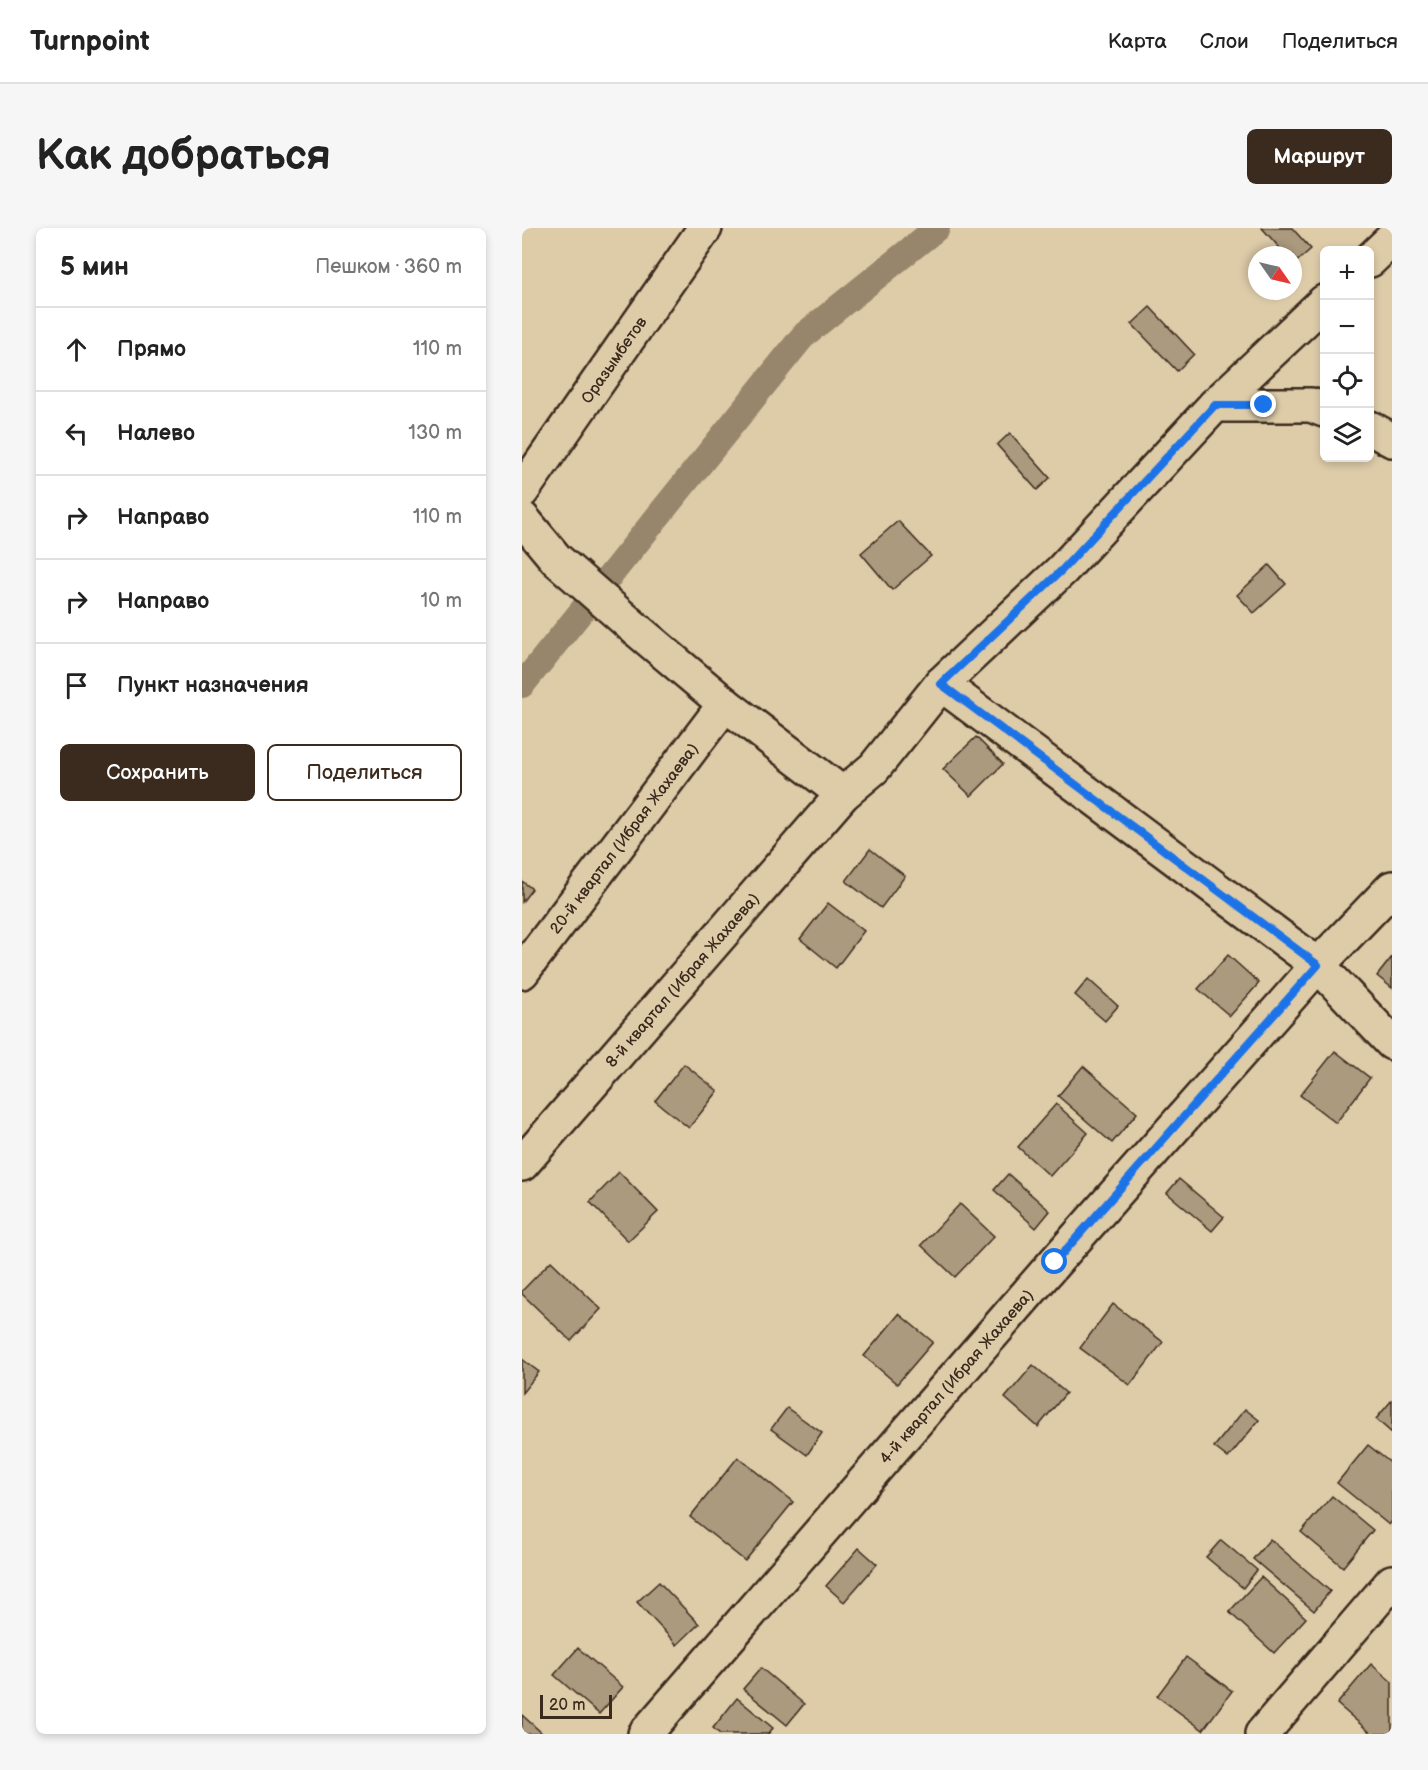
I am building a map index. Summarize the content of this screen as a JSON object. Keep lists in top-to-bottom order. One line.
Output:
{"streets":{"street":["Оразымбетов","20-й квартал (Ибрая Жахаева)","8-й квартал (Ибрая Жахаева)","4-й квартал (Ибрая Жахаева)"]},"scale_bar":"20 m","north":"bottom right","page":{"header":"Turnpoint","nav":["Карта","Слои","Поделиться"],"buttons":["Маршрут",["Сохранить","Поделиться"]],"title":"Как добраться","heading":["5 мин","Пешком · 360 m"],"map_buttons":["+","−"],"list":[["Прямо","110 m"],["Налево","130 m"],["Направо","110 m"],["Направо","10 m"],"Пункт назначения"],"scale":"20 m"}}
